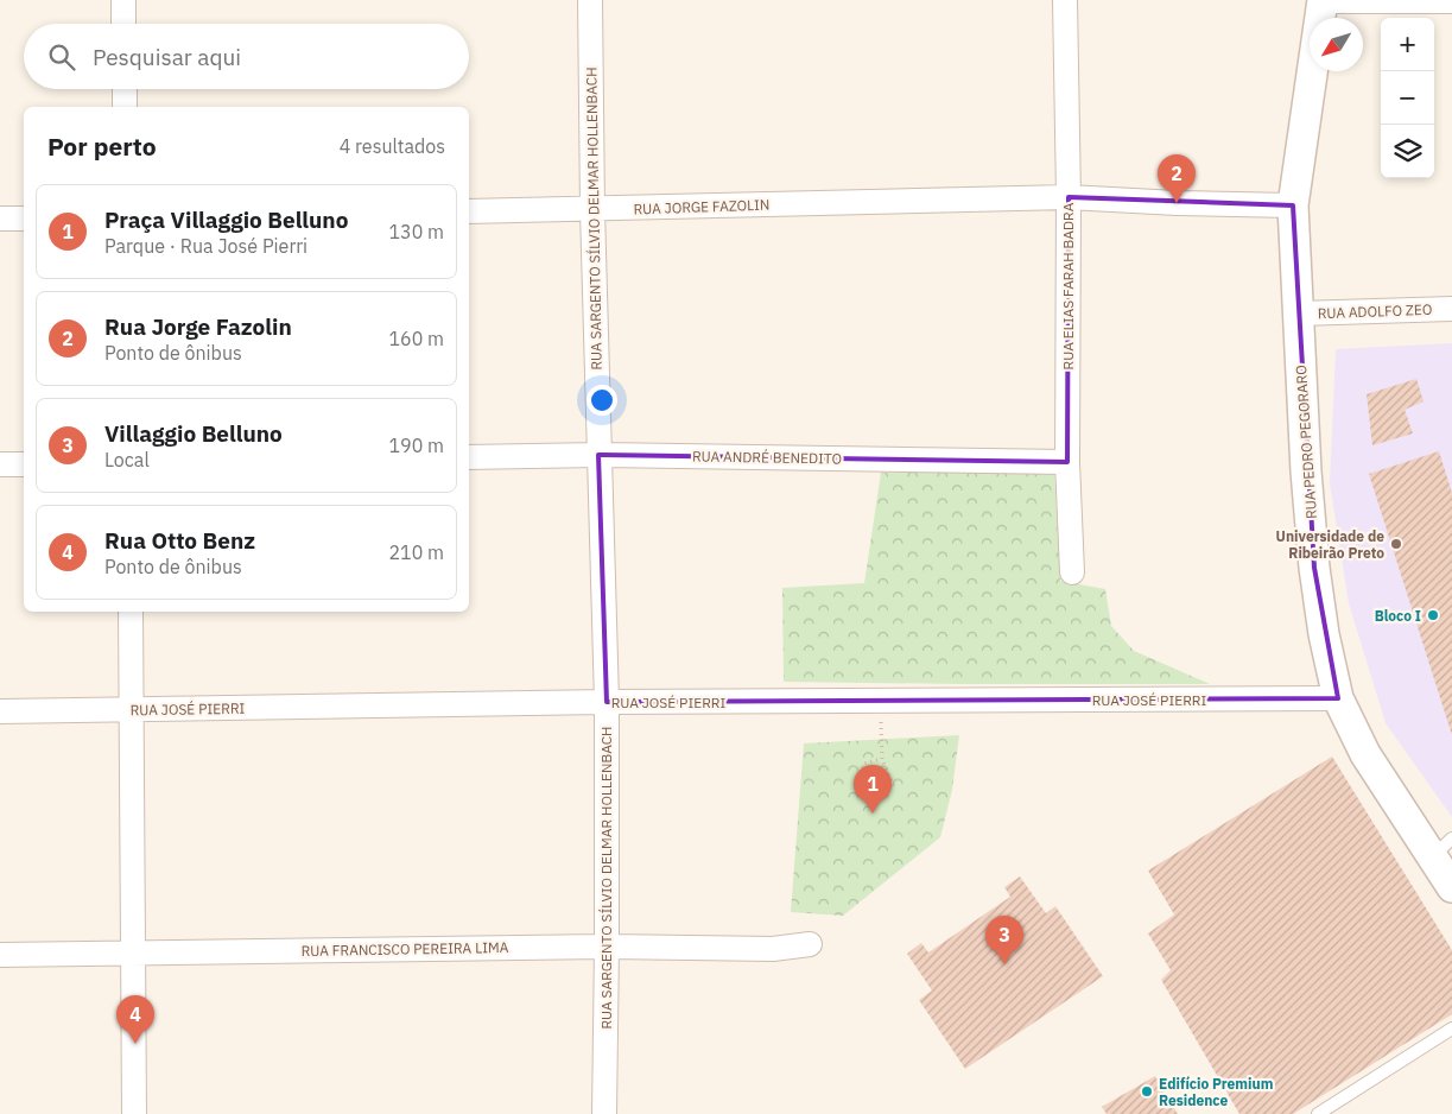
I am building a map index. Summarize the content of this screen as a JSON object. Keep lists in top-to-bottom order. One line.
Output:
{"streets":{"street":["RUA JORGE FAZOLIN","RUA SARGENTO SÍLVIO DELMAR HOLLENBACH","RUA ELIAS FARAH BADRA","RUA ADOLFO ZEO","RUA PEDRO PEGORARO","RUA ANDRÉ BENEDITO","RUA JOSÉ PIERRI","RUA FRANCISCO PEREIRA LIMA"]},"crossings":[["RUA JORGE FAZOLIN","RUA SARGENTO SÍLVIO DELMAR HOLLENBACH"],["RUA JORGE FAZOLIN","RUA ELIAS FARAH BADRA"],["RUA JORGE FAZOLIN","RUA PEDRO PEGORARO"],["RUA SARGENTO SÍLVIO DELMAR HOLLENBACH","RUA ANDRÉ BENEDITO"],["RUA SARGENTO SÍLVIO DELMAR HOLLENBACH","RUA JOSÉ PIERRI"],["RUA SARGENTO SÍLVIO DELMAR HOLLENBACH","RUA FRANCISCO PEREIRA LIMA"],["RUA ELIAS FARAH BADRA","RUA ANDRÉ BENEDITO"],["RUA ADOLFO ZEO","RUA PEDRO PEGORARO"],["RUA PEDRO PEGORARO","RUA JOSÉ PIERRI"]],"places":["Universidade de Ribeirão Preto","Bloco I","Edifício Premium Residence"],"north":"bottom left","page":{"map_buttons":["+","−"],"search":"Pesquisar aqui","heading":["Por perto","4 resultados"],"pins":["2","1","3","4"],"list":[{"mark":"1","name":"Praça Villaggio Belluno","note":"Parque · Rua José Pierri","value":"130 m"},{"mark":"2","name":"Rua Jorge Fazolin","note":"Ponto de ônibus","value":"160 m"},{"mark":"3","name":"Villaggio Belluno","note":"Local","value":"190 m"},{"mark":"4","name":"Rua Otto Benz","note":"Ponto de ônibus","value":"210 m"}]}}
